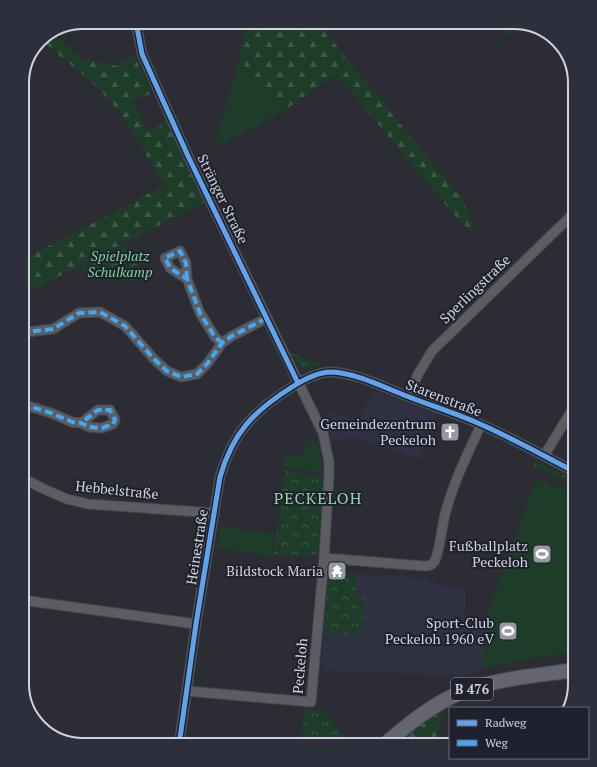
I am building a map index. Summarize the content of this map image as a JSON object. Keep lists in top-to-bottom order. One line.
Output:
{"streets":{"main road":["B 476"],"street":["Stränger Straße","Sperlingstraße","Starenstraße","Hebbelstraße","Heinestraße","Peckeloh"]},"crossings":[["Stränger Straße","Starenstraße"],["Stränger Straße","Heinestraße"],["Stränger Straße","Peckeloh"],["Sperlingstraße","Starenstraße"],["Starenstraße","Heinestraße"],["Starenstraße","Peckeloh"],["Hebbelstraße","Heinestraße"],["Heinestraße","Peckeloh"]],"districts":["PECKELOH"],"parks":["Spielplatz Schulkamp"],"places":{"church":["Gemeindezentrum Peckeloh"],"sports":["Fußballplatz Peckeloh","Sport-Club Peckeloh 1960 eV"],"temple":["Bildstock Maria"]},"legend":["Radweg","Weg"]}
